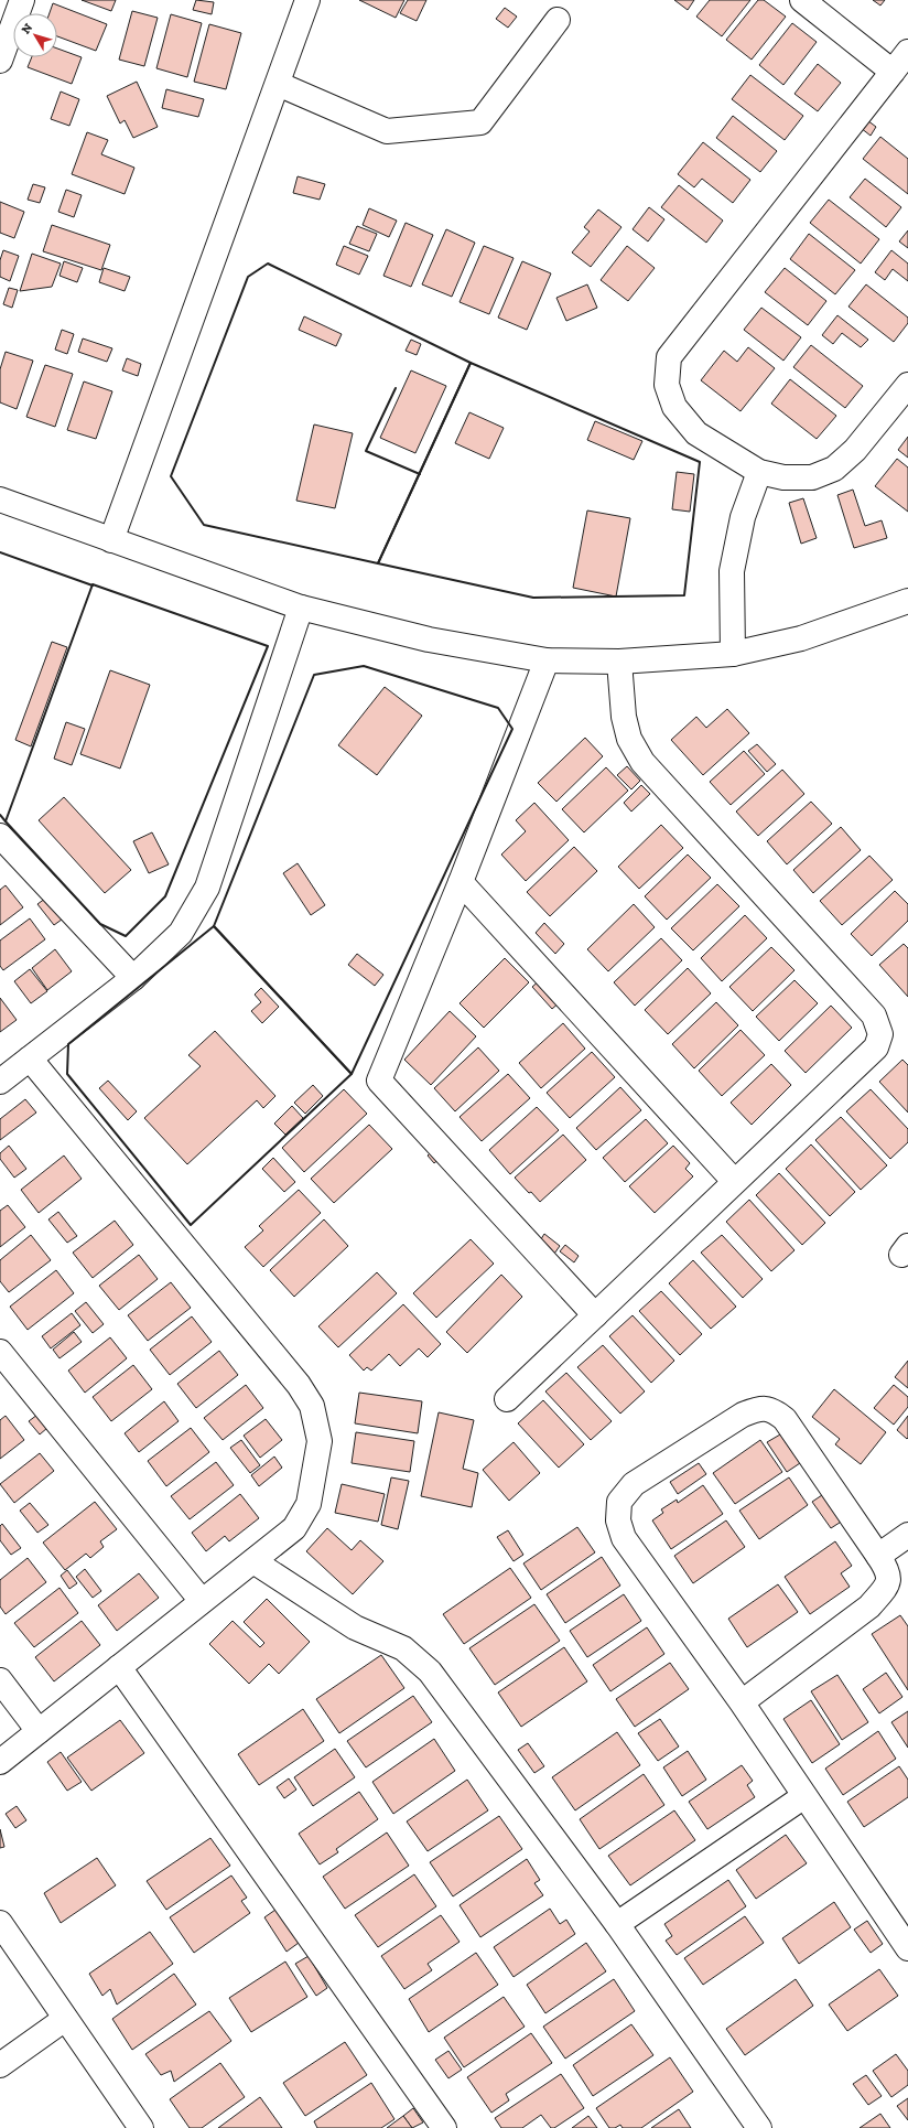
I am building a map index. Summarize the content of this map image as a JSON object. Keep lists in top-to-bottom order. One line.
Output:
{"north":"top left"}
